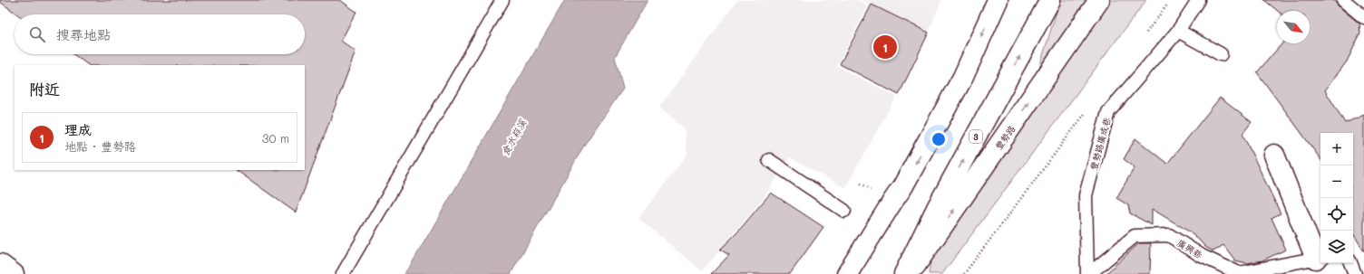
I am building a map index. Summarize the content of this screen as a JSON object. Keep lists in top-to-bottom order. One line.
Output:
{"streets":{"main road":["3","豐勢路"],"lane":["豐勢路廣成巷","廣興巷"]},"crossings":[["豐勢路廣成巷","廣興巷"]],"water":["食水嵙溪"],"north":"bottom right","page":{"search":"搜尋地點","pins":"1","heading":"附近","list":[{"mark":"1","name":"理成","note":"地點 · 豐勢路","value":"30 m"}],"map_buttons":["+","−"]}}
